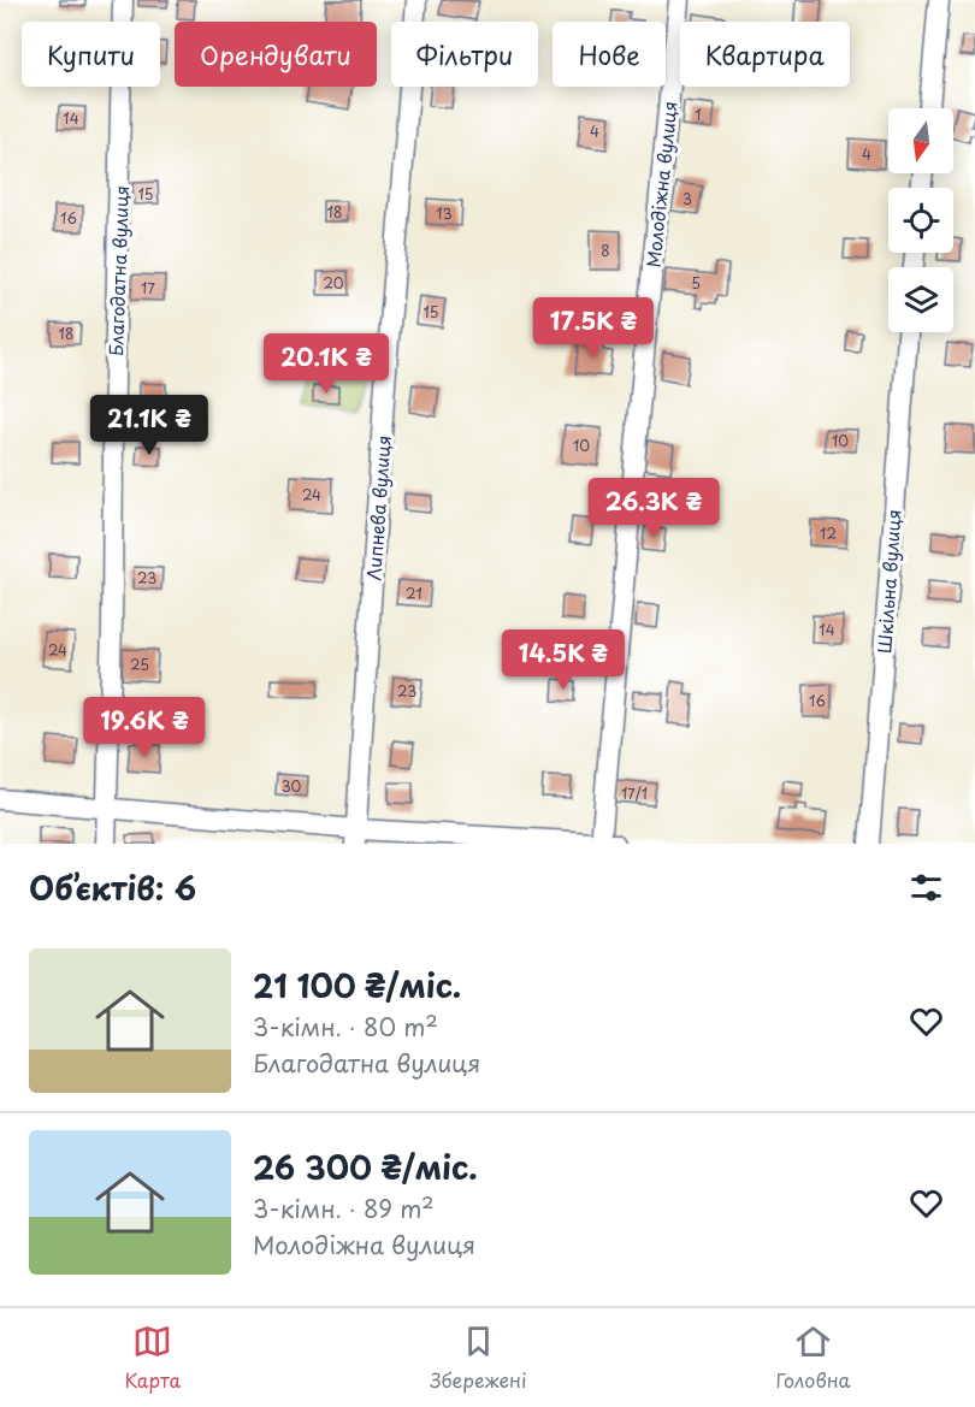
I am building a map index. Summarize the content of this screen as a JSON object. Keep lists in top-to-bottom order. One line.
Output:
{"streets":{"street":["Молодіжна вулиця","Благодатна вулиця","Липнева вулиця","Шкільна вулиця"]},"house_numbers":["1","14","4","4","15","3","18","13","16","8","20","5","17","15","18","10","10","24","12","23","21","14","24","25","23","16","30","17/1"],"north":"bottom","page":{"chip":["Купити","Орендувати","Фільтри","Нове","Квартира"],"price":["17.5K ₴","20.1K ₴","21.1K ₴","26.3K ₴","14.5K ₴","19.6K ₴"],"heading":"Об’єктів: 6","list":[{"name":"21 100 ₴/міс.","note":"3-кімн. · 80 m² · Благодатна вулиця"},{"name":"26 300 ₴/міс.","note":"3-кімн. · 89 m² · Молодіжна вулиця"}],"tabs":["Карта","Збережені","Головна"]}}
